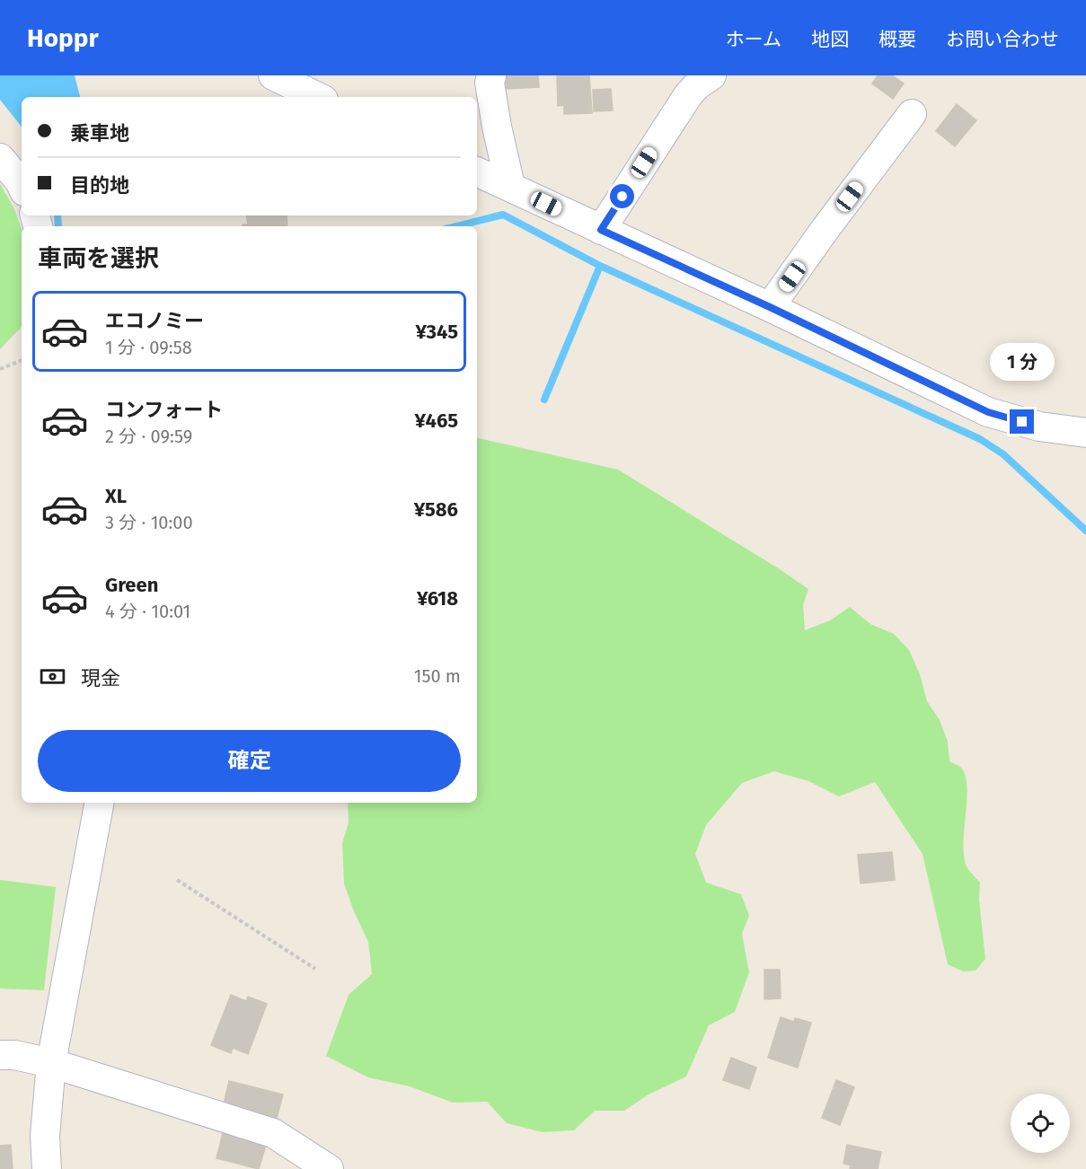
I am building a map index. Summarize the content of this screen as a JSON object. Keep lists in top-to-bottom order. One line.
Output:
{"page":{"header":"Hoppr","nav":["ホーム","地図","概要","お問い合わせ"],"banner":["乗車地","目的地"],"heading":"車両を選択","list":[{"name":"エコノミー","note":"1 分 · 09:58","value":"¥345"},{"name":"コンフォート","note":"2 分 · 09:59","value":"¥465"},{"name":"XL","note":"3 分 · 10:00","value":"¥586"},{"name":"Green","note":"4 分 · 10:01","value":"¥618"}],"bubble":"1 分","pay":["現金","150 m"],"buttons":"確定"}}
